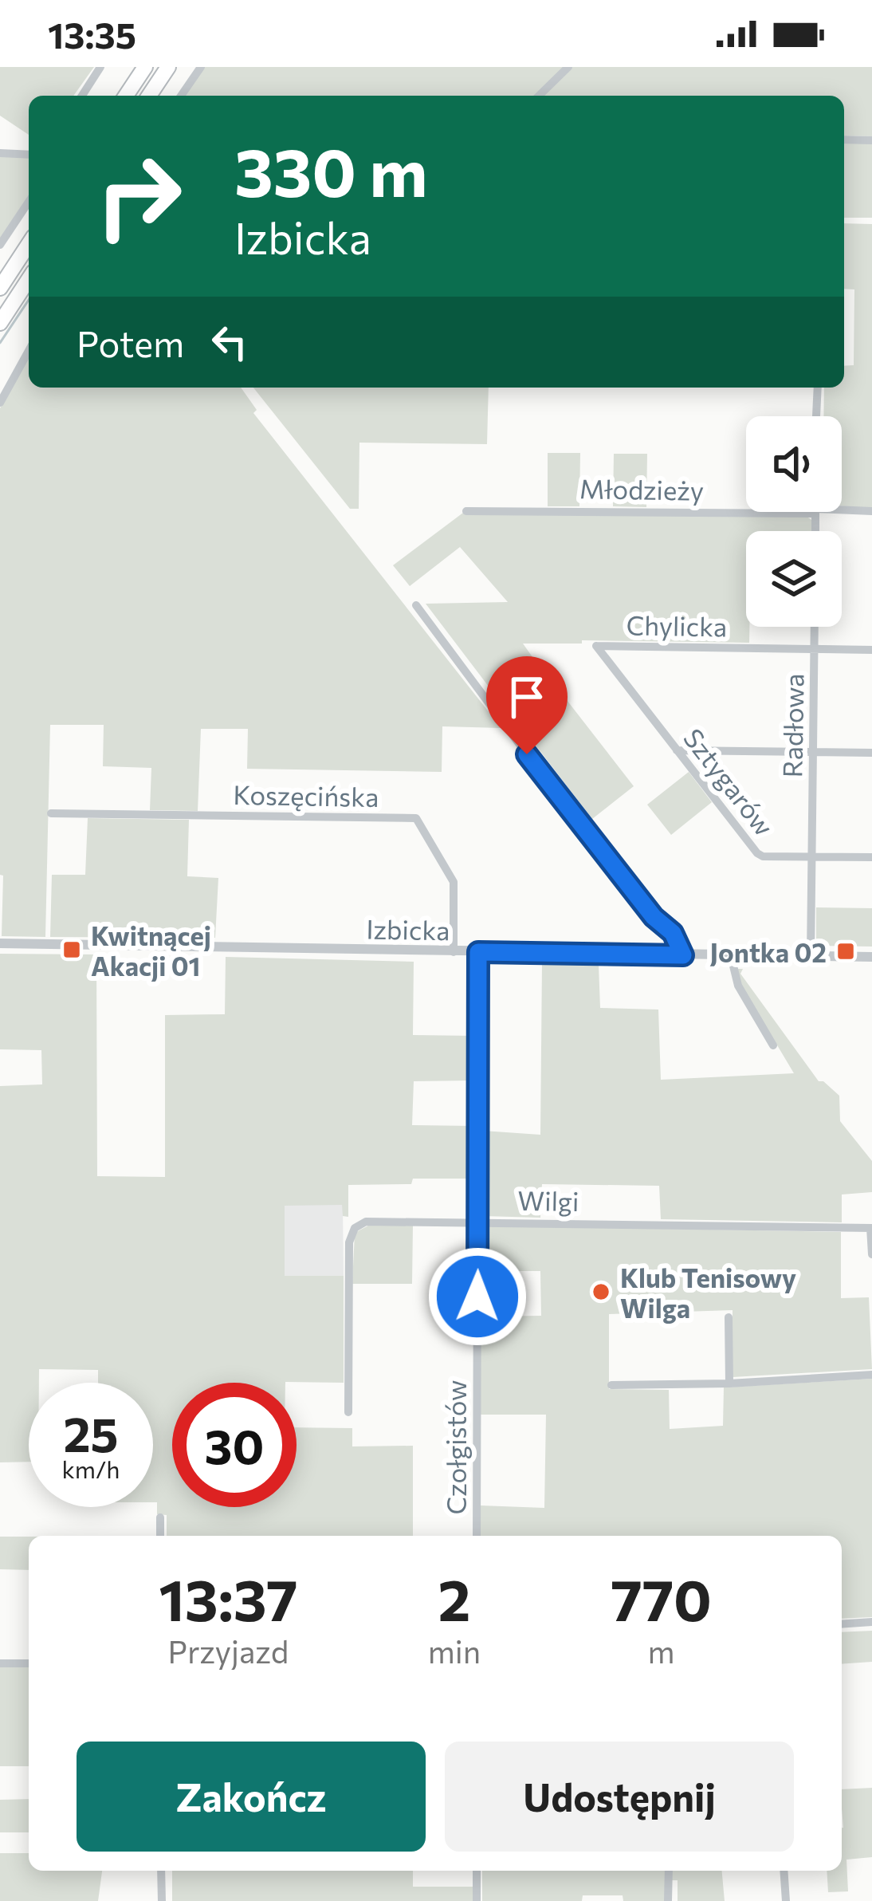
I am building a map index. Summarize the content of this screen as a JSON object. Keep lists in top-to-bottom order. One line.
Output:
{"streets":{"street":["Młodzieży","Chylicka","Radłowa","Sztygarów","Koszęcińska","Izbicka","Wilgi","Czołgistów"]},"crossings":[["Chylicka","Radłowa"],["Chylicka","Sztygarów"],["Radłowa","Sztygarów"],["Radłowa","Izbicka"],["Koszęcińska","Izbicka"],["Izbicka","Czołgistów"],["Wilgi","Czołgistów"]],"places":{"transit":["Kwitnącej Akacji 01","Jontka 02"],"other":["Klub Tenisowy Wilga"]},"page":{"status":"13:35","turn":["330 m","Izbicka"],"then":"Potem","speed":"25 km/h","limit":"30","eta":["13:37","Przyjazd","2","min","770","m"],"buttons":["Zakończ","Udostępnij"]}}
